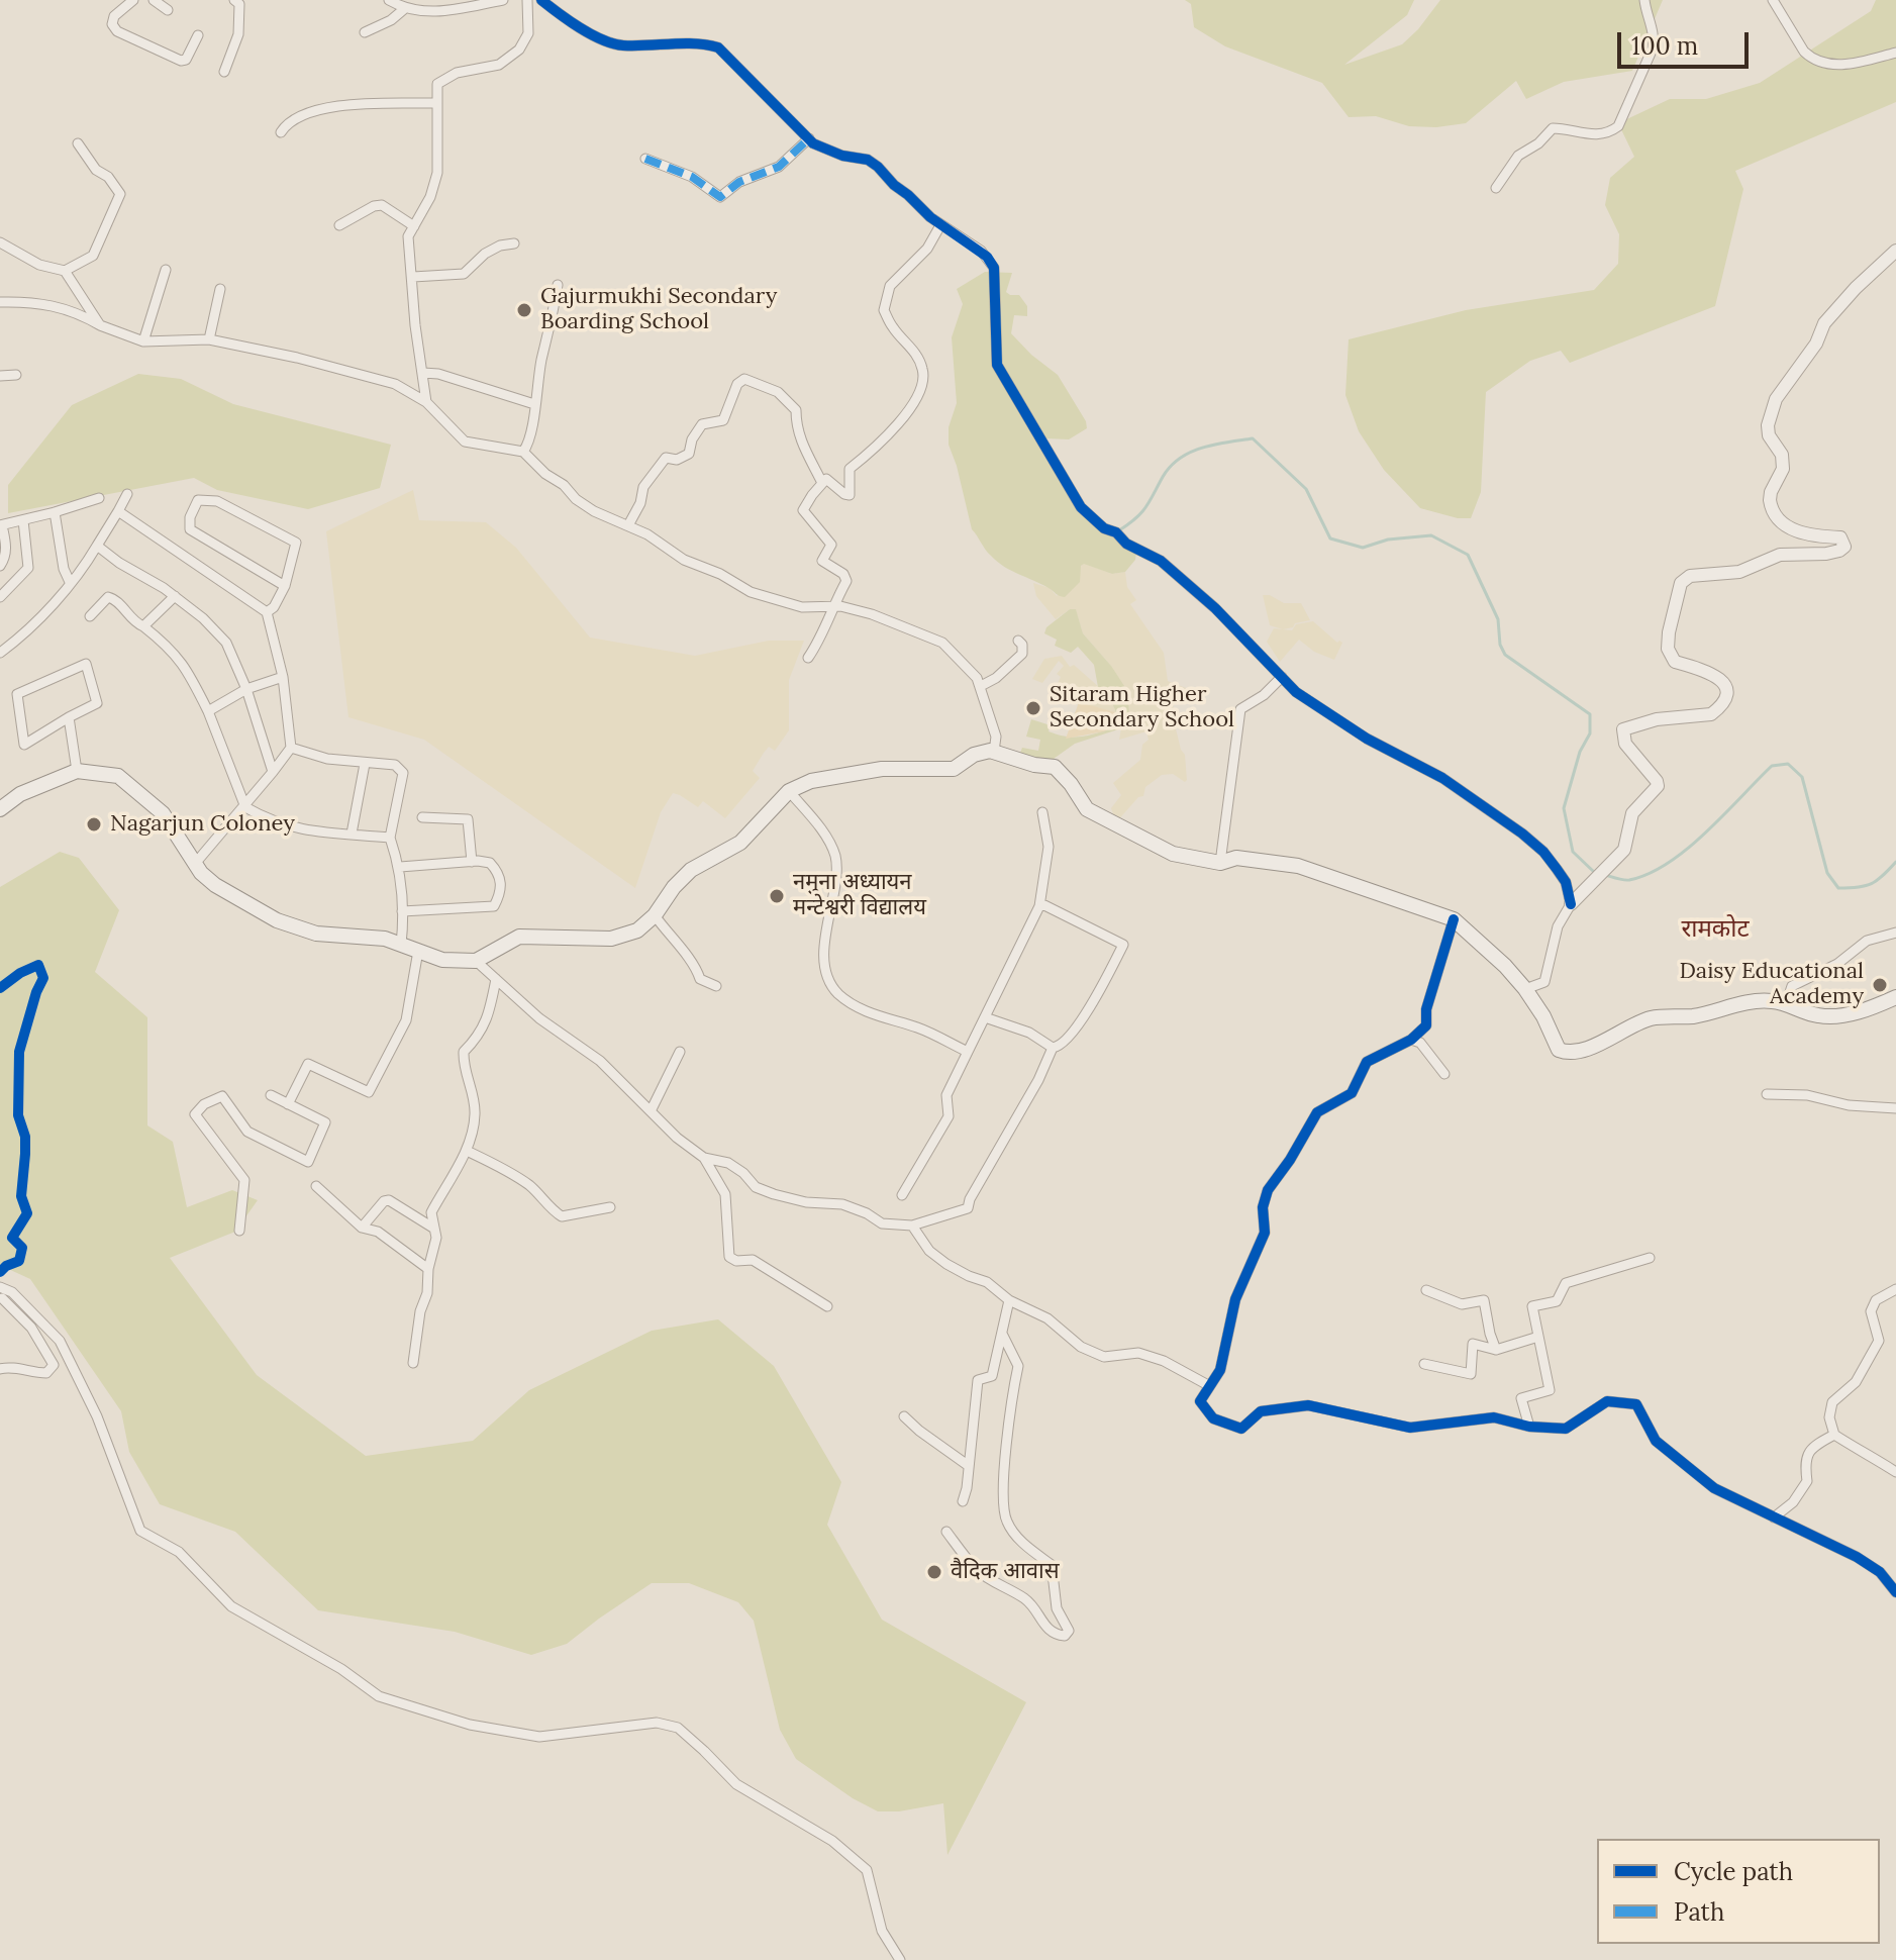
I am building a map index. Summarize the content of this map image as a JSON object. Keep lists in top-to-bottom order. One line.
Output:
{"districts":["रामकोट"],"places":["Gajurmukhi Secondary Boarding School","Sitaram Higher Secondary School","Nagarjun Coloney","नमुना अध्यायन मन्टेश्वरी विद्यालय","Daisy Educational Academy","वैदिक आवास"],"legend":["Cycle path","Path"],"scale_bar":"100 m"}
